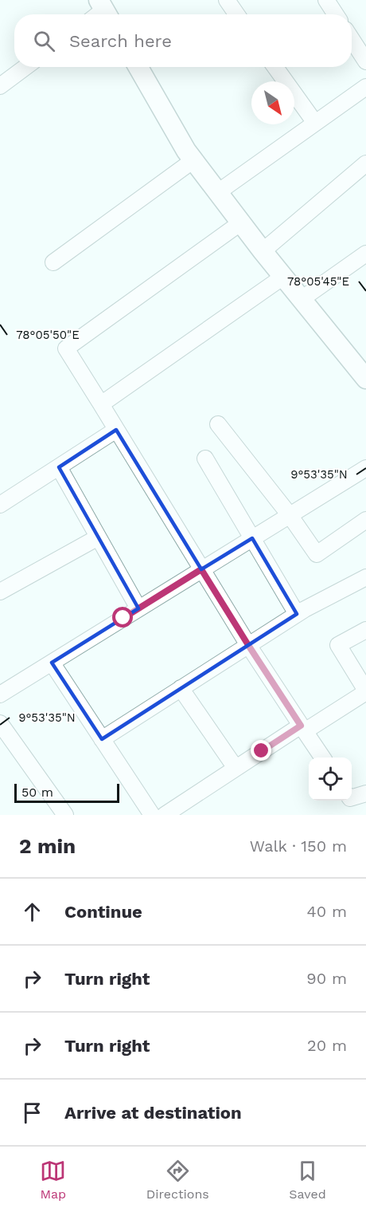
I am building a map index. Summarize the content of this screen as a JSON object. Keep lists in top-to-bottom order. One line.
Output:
{"scale_bar":"50 m","north":"bottom right","page":{"search":"Search here","scale":"50 m","heading":["2 min","Walk · 150 m"],"list":[["Continue","40 m"],["Turn right","90 m"],["Turn right","20 m"],"Arrive at destination"],"nav":["Map","Directions","Saved"]},"coordinates":["78°05'45\"E","78°05'50\"E","9°53'35\"N"]}
